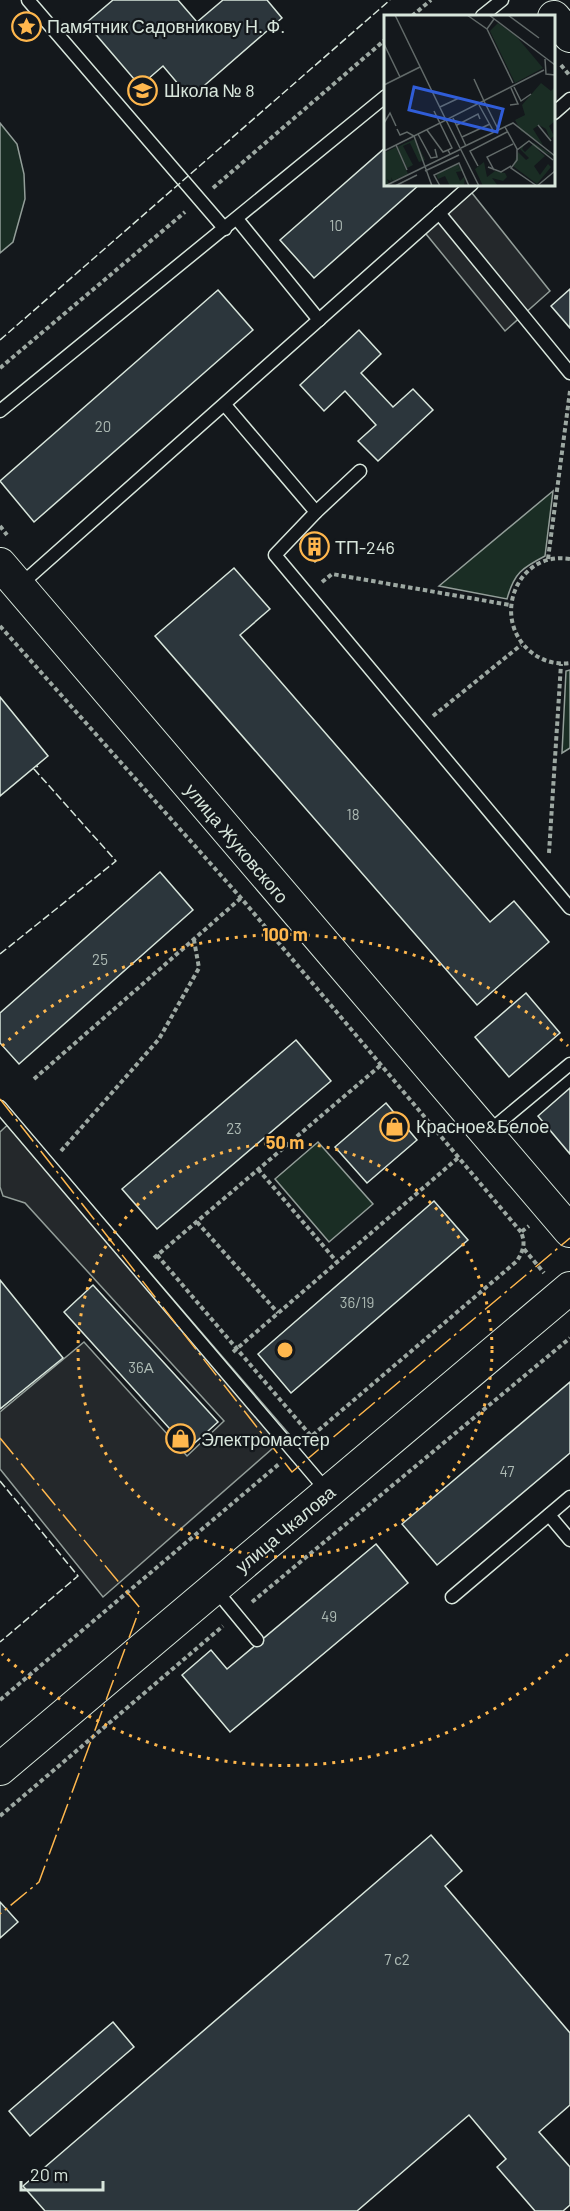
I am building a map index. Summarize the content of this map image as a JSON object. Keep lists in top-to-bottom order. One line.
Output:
{"streets":{"street":["улица Жуковского","улица Чкалова"]},"places":{"place":["Памятник Садовникову Н. Ф."],"school or university":["Школа № 8"],"building":["ТП-246"],"shop":["Красное&Белое","Электромастер"]},"house_numbers":["10","20","18","25","23","36/19","36А","47","49","7 с2"],"scale_bar":"20 m","rings":["100 m","50 m"]}
